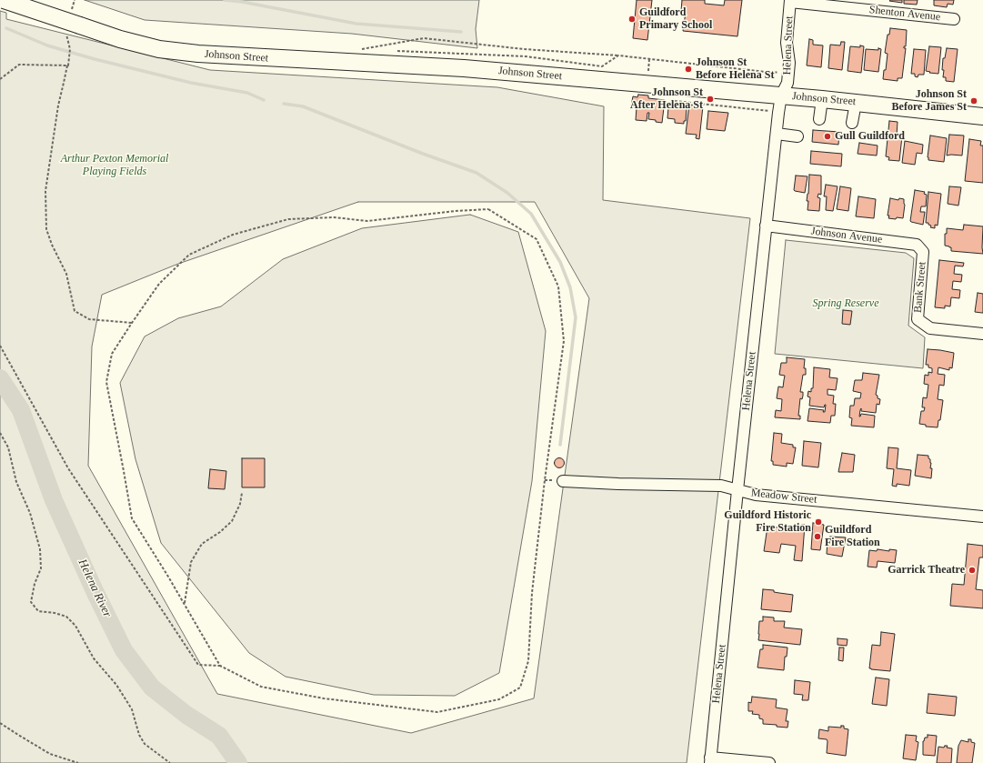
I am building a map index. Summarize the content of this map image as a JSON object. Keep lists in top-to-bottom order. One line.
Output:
{"streets":{"highway":["Johnson Street"],"street":["Shenton Avenue","Helena Street","Johnson Avenue","Bank Street","Meadow Street"]},"crossings":[["Shenton Avenue","Helena Street"],["Helena Street","Johnson Street"],["Helena Street","Johnson Avenue"],["Helena Street","Meadow Street"],["Johnson Avenue","Bank Street"]],"water":["Helena River"],"parks":["Arthur Pexton Memorial Playing Fields","Spring Reserve"],"places":["Guildford Primary School","Johnson St Before Helena St","Johnson St After Helena St","Johnson St Before James St","Gull Guildford","Guildford Historic Fire Station","Guildford Fire Station","Garrick Theatre"]}
